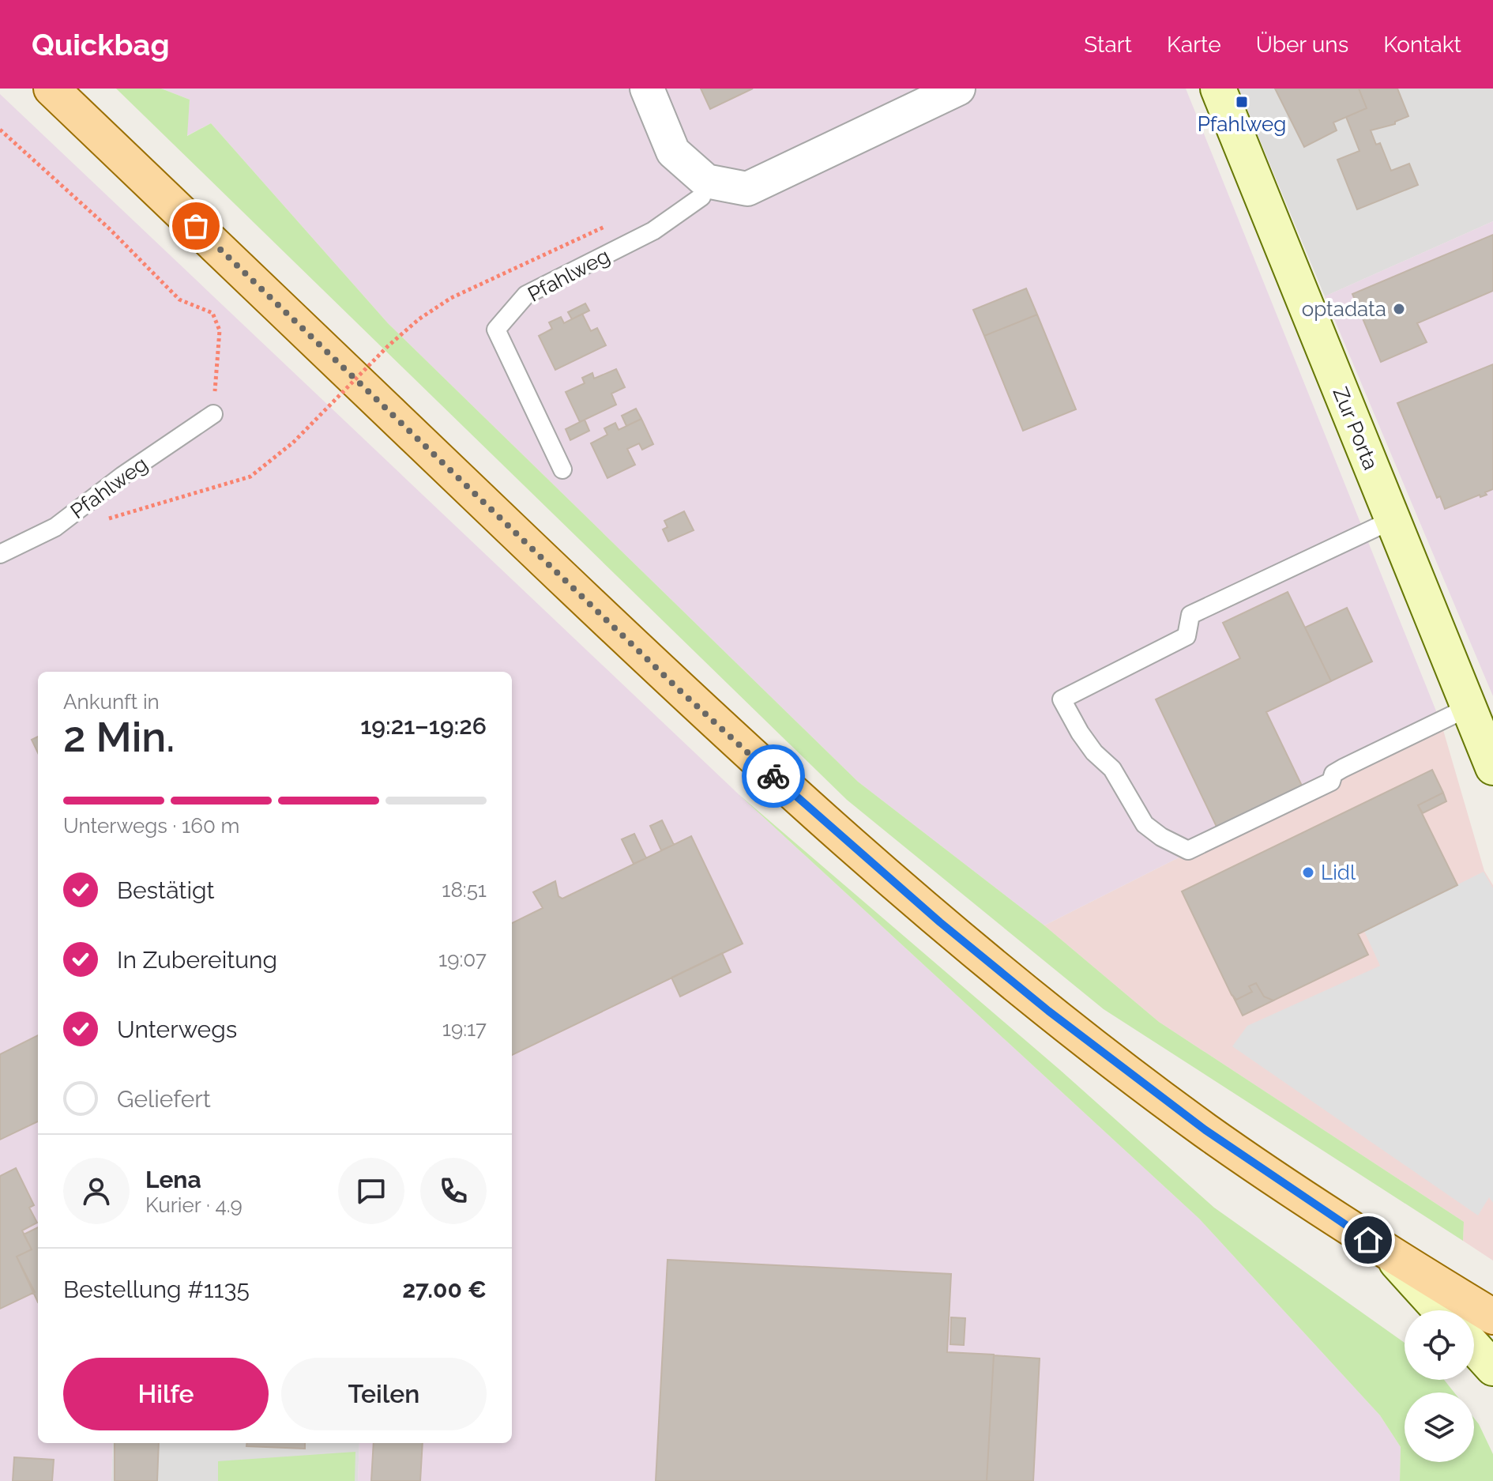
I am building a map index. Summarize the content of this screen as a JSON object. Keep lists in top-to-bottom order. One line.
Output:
{"streets":{"main road":["Zur Porta"],"lane":["Pfahlweg"]},"places":{"transit":["Pfahlweg"],"other":["optadata","Lidl"]},"page":{"header":"Quickbag","nav":["Start","Karte","Über uns","Kontakt"],"heading":["2 Min.","Ankunft in","19:21–19:26"],"panel":["Lena","Kurier · 4.9","Bestellung #1135","27.00 €"],"bar":"Unterwegs · 160 m","list":[["Bestätigt","18:51"],["In Zubereitung","19:07"],["Unterwegs","19:17"],"Geliefert"],"buttons":["Hilfe","Teilen"]}}
